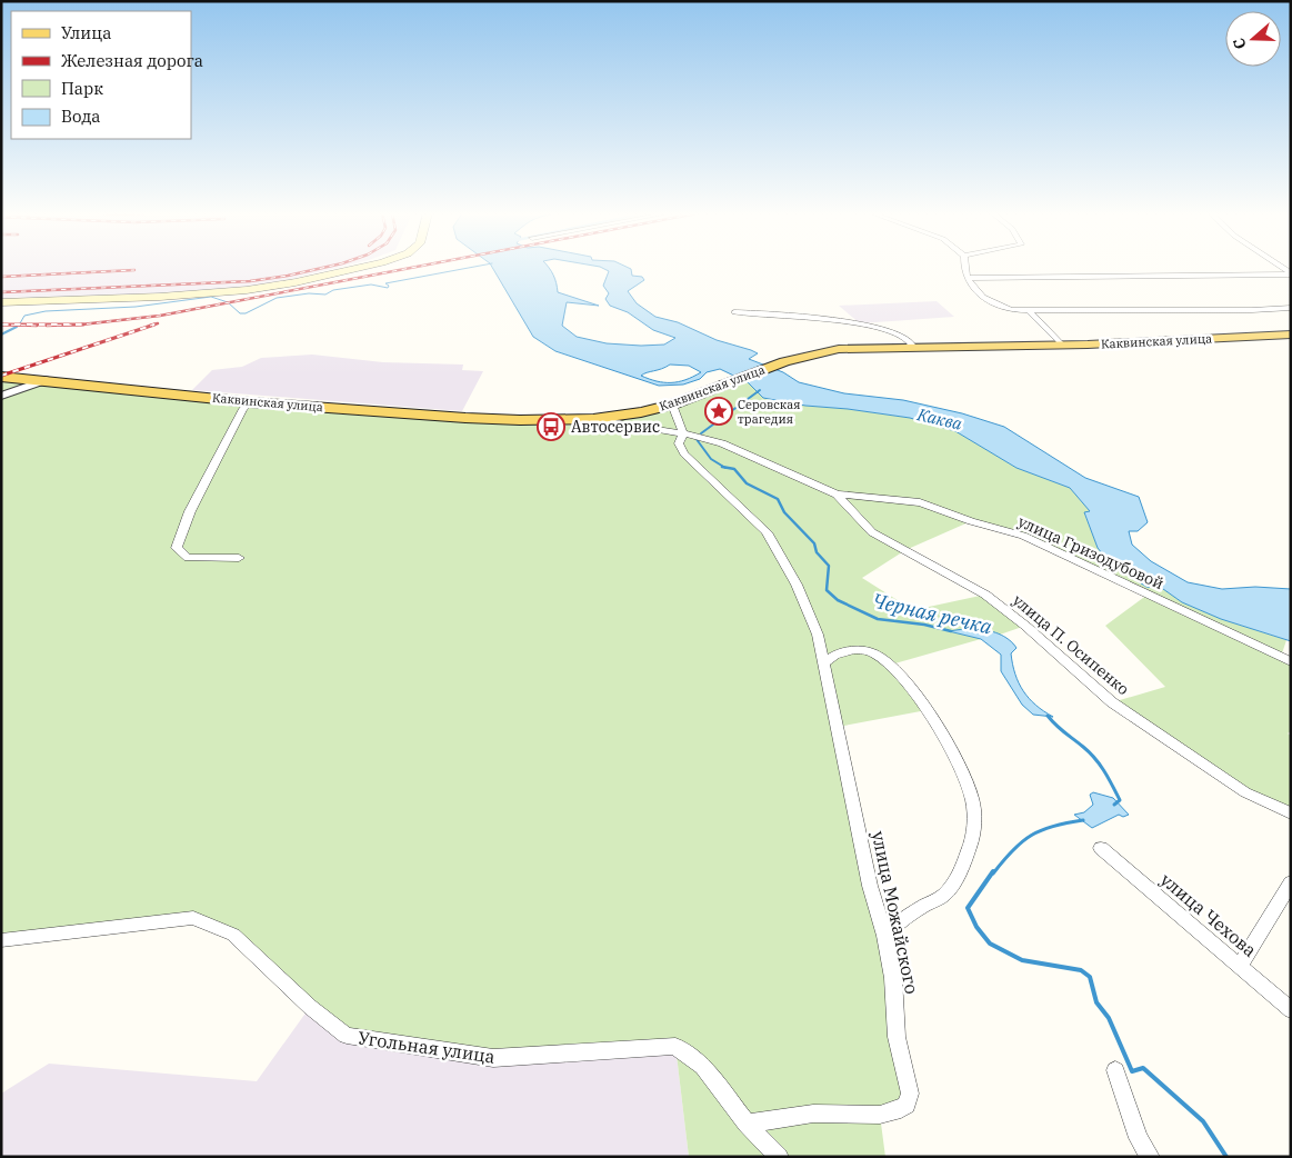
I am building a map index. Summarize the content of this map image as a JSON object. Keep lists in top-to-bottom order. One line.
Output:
{"streets":{"main road":["Каквинская улица"],"street":["улица Гризодубовой","улица П. Осипенко","улица Можайского","улица Чехова","Угольная улица"]},"crossings":[["улица Гризодубовой","улица П. Осипенко"],["улица Можайского","Угольная улица"]],"water":["Каква","Черная речка"],"places":{"place":["Серовская трагедия"],"bus stop":["Автосервис"]},"legend":["Улица","Железная дорога","Парк","Вода"],"north":"left"}
